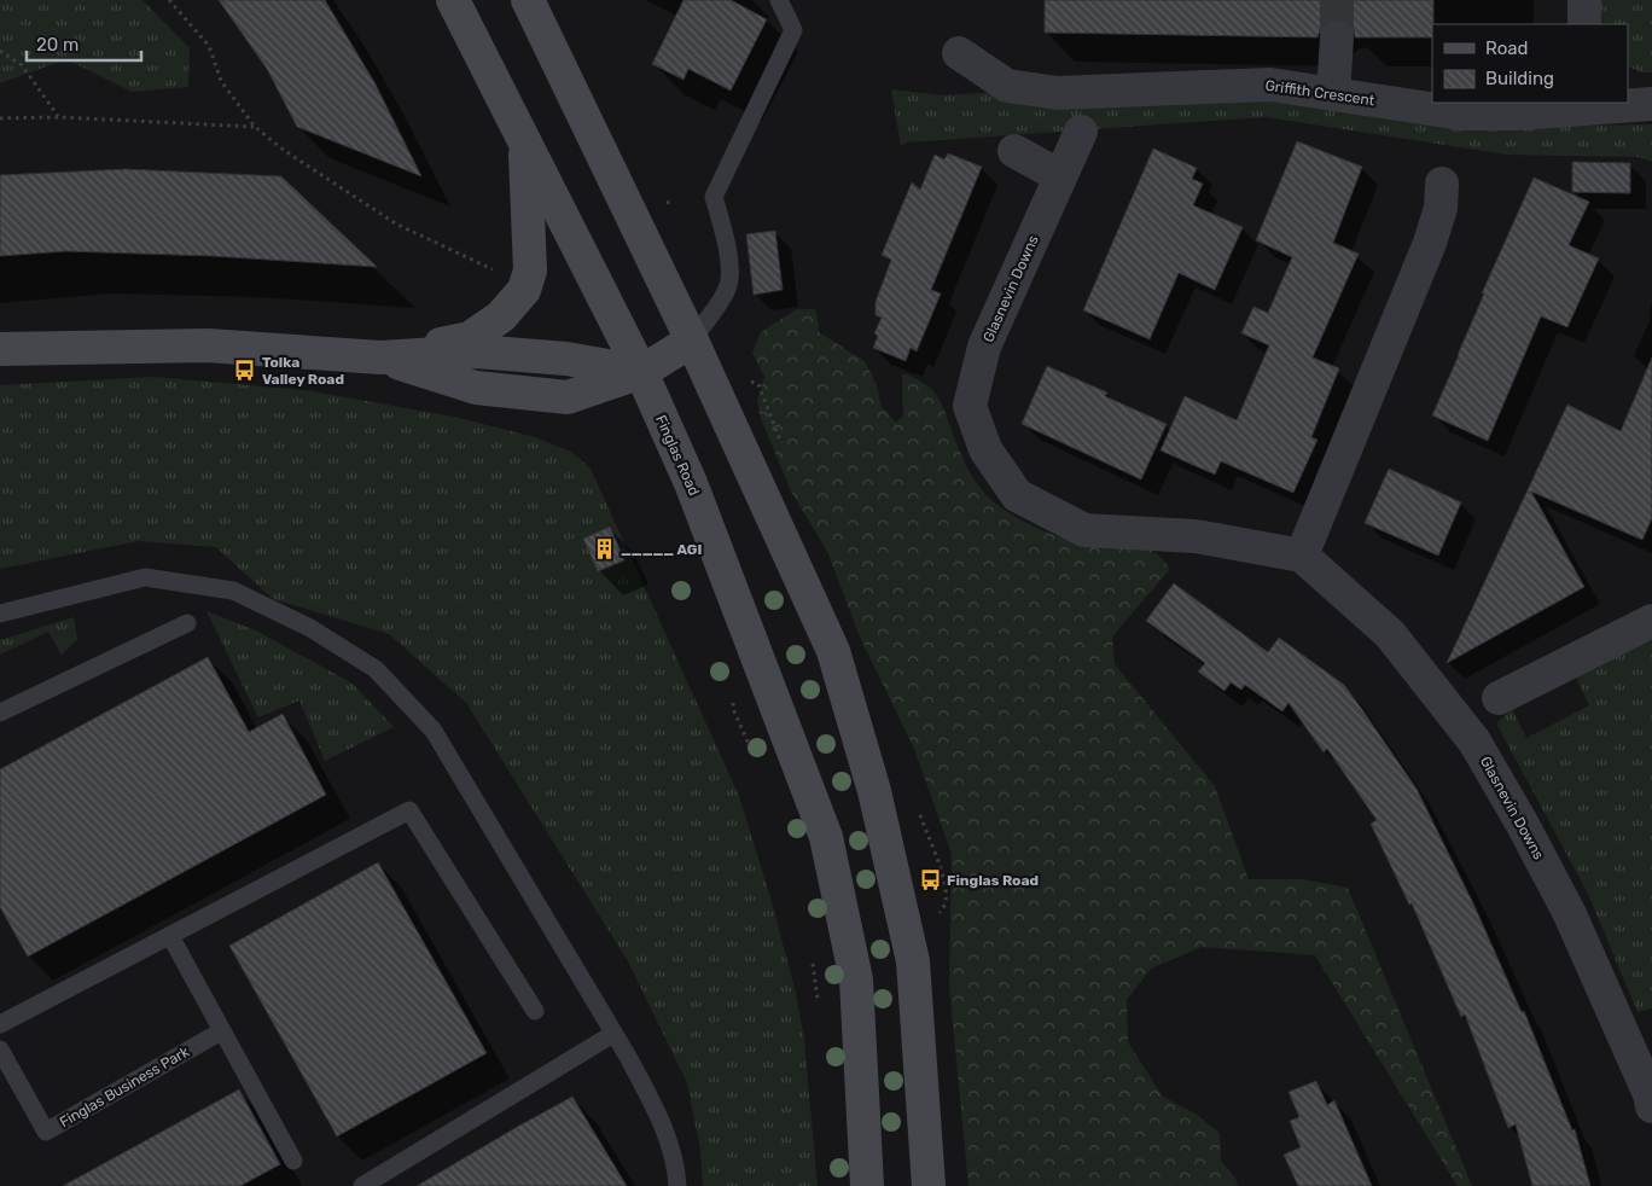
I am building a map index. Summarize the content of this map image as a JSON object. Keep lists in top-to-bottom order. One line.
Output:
{"streets":{"main road":["Finglas Road"],"street":["Griffith Crescent","Glasnevin Downs"],"lane":["Finglas Business Park"]},"places":{"bus stop":["Tolka Valley Road","Finglas Road"],"building":["_____ AGI"]},"legend":["Road","Building"],"scale_bar":"20 m"}
